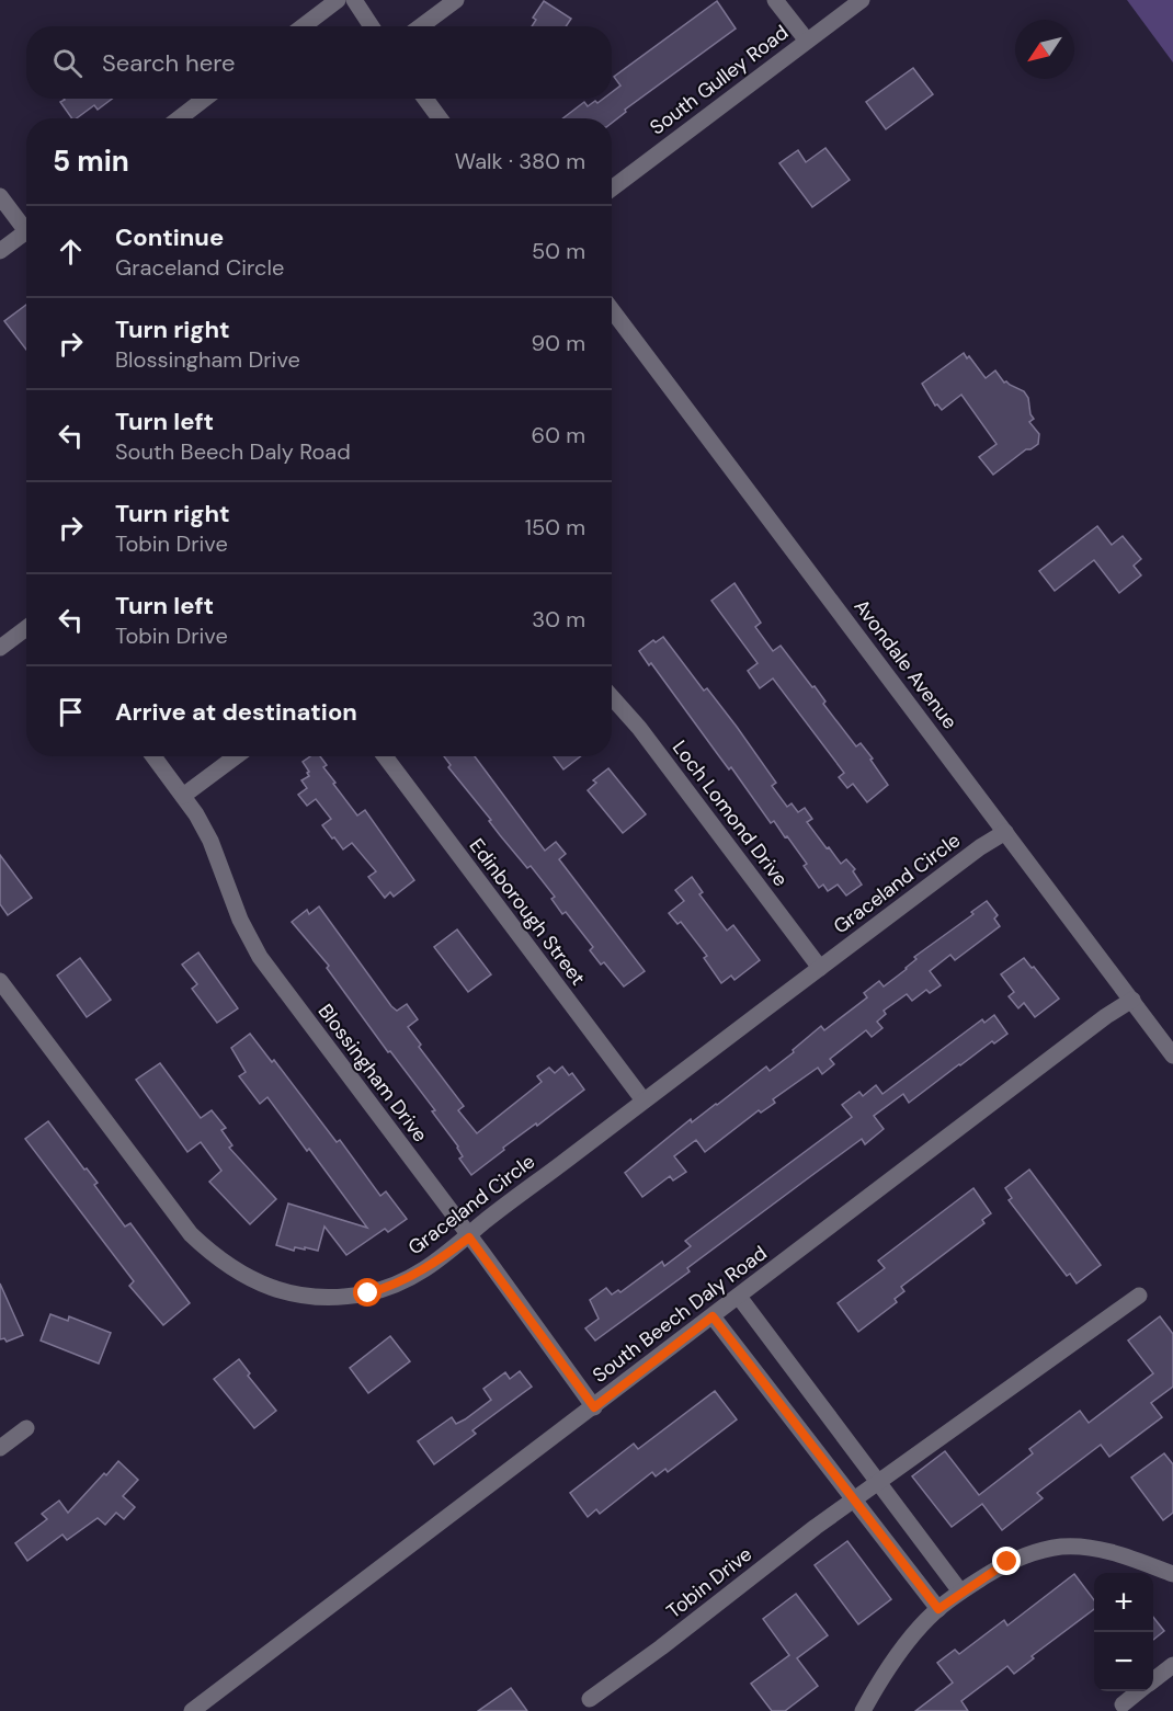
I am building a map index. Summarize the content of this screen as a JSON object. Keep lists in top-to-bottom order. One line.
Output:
{"streets":{"street":["South Gulley Road","Avondale Avenue","Loch Lomond Drive","Graceland Circle","Edinborough Street","Blossingham Drive","South Beech Daly Road","Tobin Drive"]},"crossings":[["Avondale Avenue","Graceland Circle"],["Avondale Avenue","South Beech Daly Road"],["Loch Lomond Drive","Graceland Circle"],["Graceland Circle","Edinborough Street"],["Graceland Circle","Blossingham Drive"],["Blossingham Drive","South Beech Daly Road"]],"north":"bottom left","page":{"search":"Search here","heading":["5 min","Walk · 380 m"],"list":[["Continue","Graceland Circle","50 m"],["Turn right","Blossingham Drive","90 m"],["Turn left","South Beech Daly Road","60 m"],["Turn right","Tobin Drive","150 m"],["Turn left","Tobin Drive","30 m"],"Arrive at destination"],"map_buttons":["+","−"]}}
